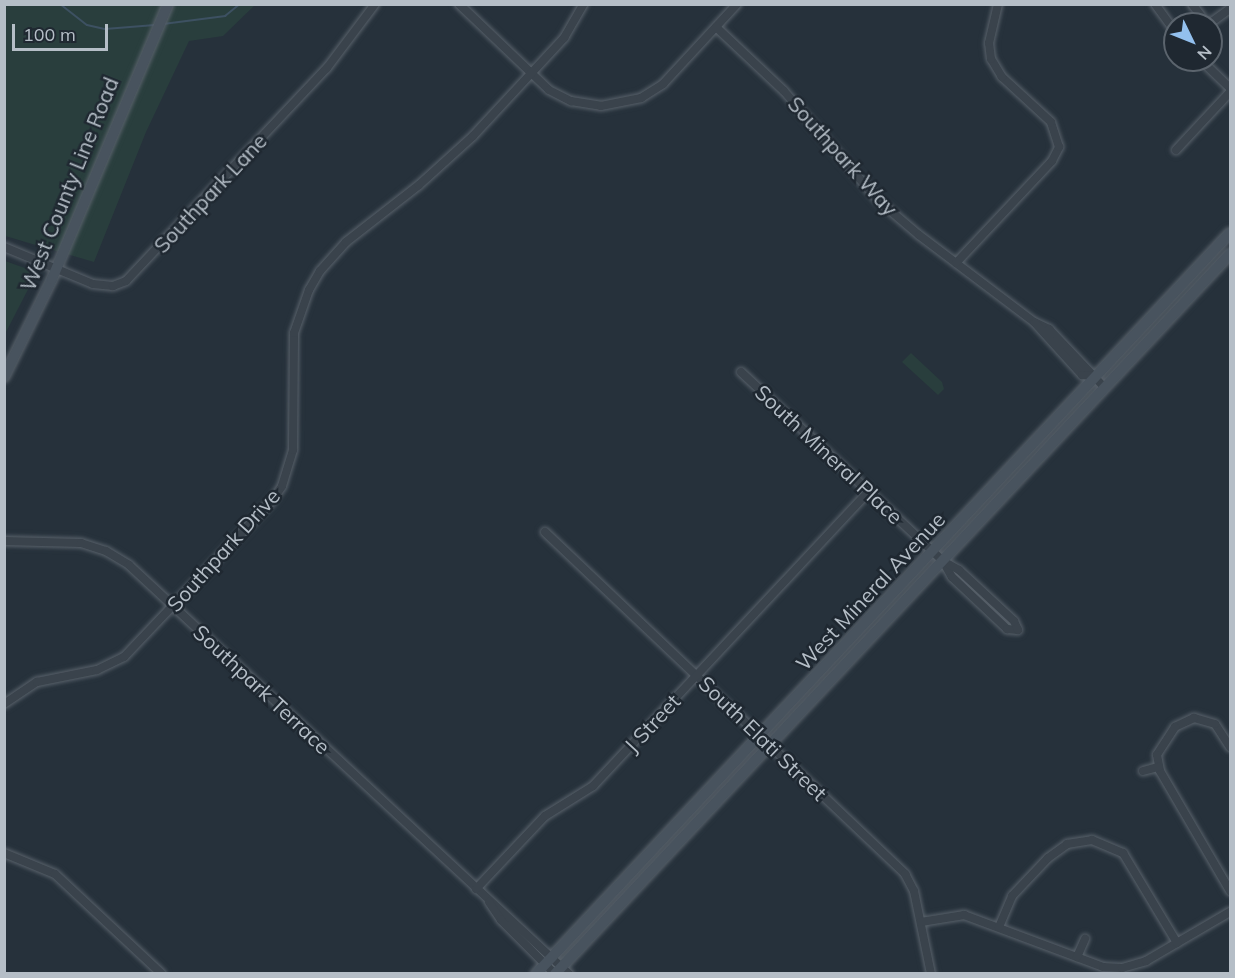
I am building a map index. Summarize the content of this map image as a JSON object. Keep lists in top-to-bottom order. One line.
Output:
{"streets":{"main road":["West County Line Road","West Mineral Avenue"],"street":["Southpark Way","Southpark Lane","South Mineral Place","Southpark Drive","Southpark Terrace","J Street","South Elati Street"]},"crossings":[["Southpark Way","West Mineral Avenue"],["West County Line Road","Southpark Lane"],["South Mineral Place","West Mineral Avenue"],["South Mineral Place","J Street"],["Southpark Drive","Southpark Terrace"],["West Mineral Avenue","Southpark Terrace"],["West Mineral Avenue","South Elati Street"],["Southpark Terrace","J Street"],["J Street","South Elati Street"]],"scale_bar":"100 m","north":"bottom right"}
